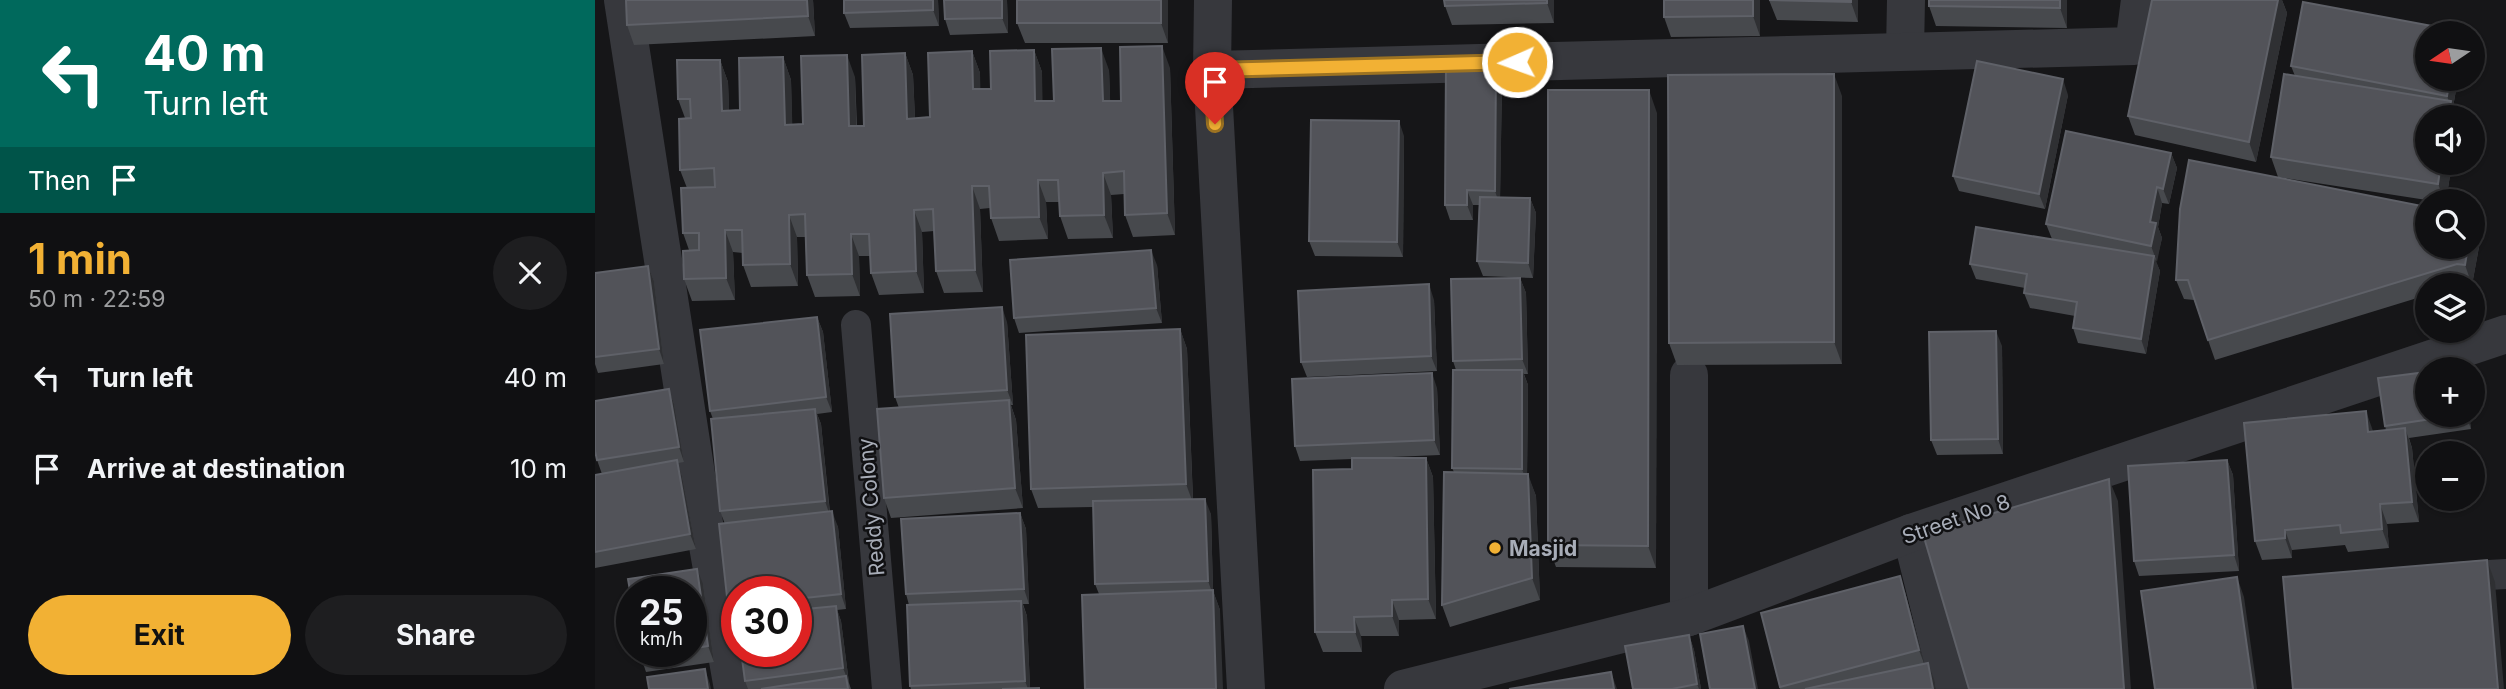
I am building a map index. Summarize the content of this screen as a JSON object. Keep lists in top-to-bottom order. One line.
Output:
{"streets":{"street":["Street No 8"],"lane":["Reddy Colony"]},"places":["Masjid"],"north":"left","page":{"turn":["40 m","Turn left"],"map_buttons":["+","−"],"then":"Then","heading":["1 min","50 m · 22:59"],"list":[{"name":"Turn left","value":"40 m"},{"name":"Arrive at destination","value":"10 m"}],"speed":"25 km/h","limit":"30","buttons":["Exit","Share"]}}
